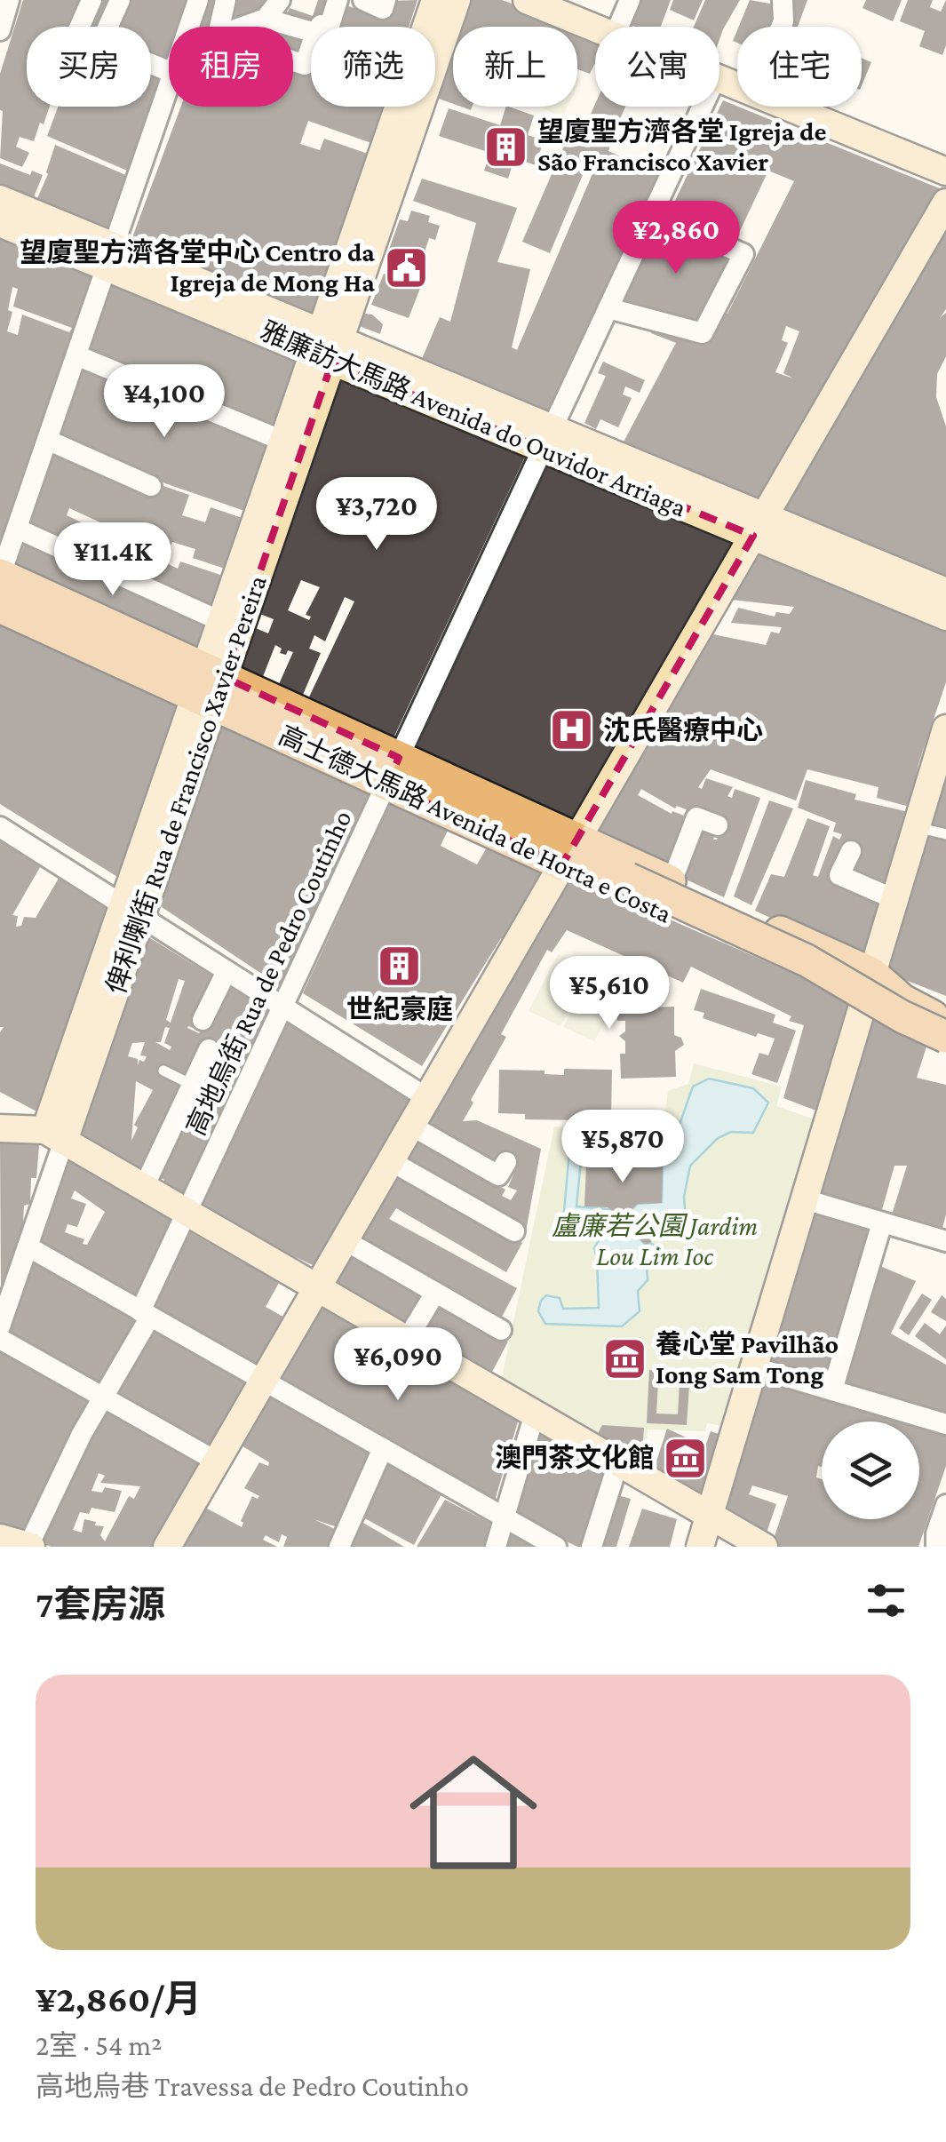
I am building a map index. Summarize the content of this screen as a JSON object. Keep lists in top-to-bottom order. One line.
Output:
{"streets":{"main road":["高士德大馬路 Avenida de Horta e Costa"],"street":["雅廉訪大馬路 Avenida do Ouvidor Arriaga","俾利喇街 Rua de Francisco Xavier Pereira","高地烏街 Rua de Pedro Coutinho"]},"crossings":[["雅廉訪大馬路 Avenida do Ouvidor Arriaga","俾利喇街 Rua de Francisco Xavier Pereira"],["雅廉訪大馬路 Avenida do Ouvidor Arriaga","高地烏街 Rua de Pedro Coutinho"],["俾利喇街 Rua de Francisco Xavier Pereira","高士德大馬路 Avenida de Horta e Costa"],["高士德大馬路 Avenida de Horta e Costa","高地烏街 Rua de Pedro Coutinho"]],"parks":["盧廉若公園 Jardim Lou Lim Ioc"],"places":{"building":["望廈聖方濟各堂 Igreja de São Francisco Xavier","世紀豪庭"],"public building":["望廈聖方濟各堂中心 Centro da Igreja de Mong Ha"],"hospital":["沈氏醫療中心"],"museum":["養心堂 Pavilhão Iong Sam Tong","澳門茶文化館"]},"page":{"chip":["买房","租房","筛选","新上","公寓","住宅"],"price":["¥2,860","¥4,100","¥3,720","¥11.4K","¥5,610","¥5,870","¥6,090"],"heading":"7套房源","list":[{"name":"¥2,860/月","note":"2室 · 54 m² · 高地烏巷 Travessa de Pedro Coutinho"}]}}
